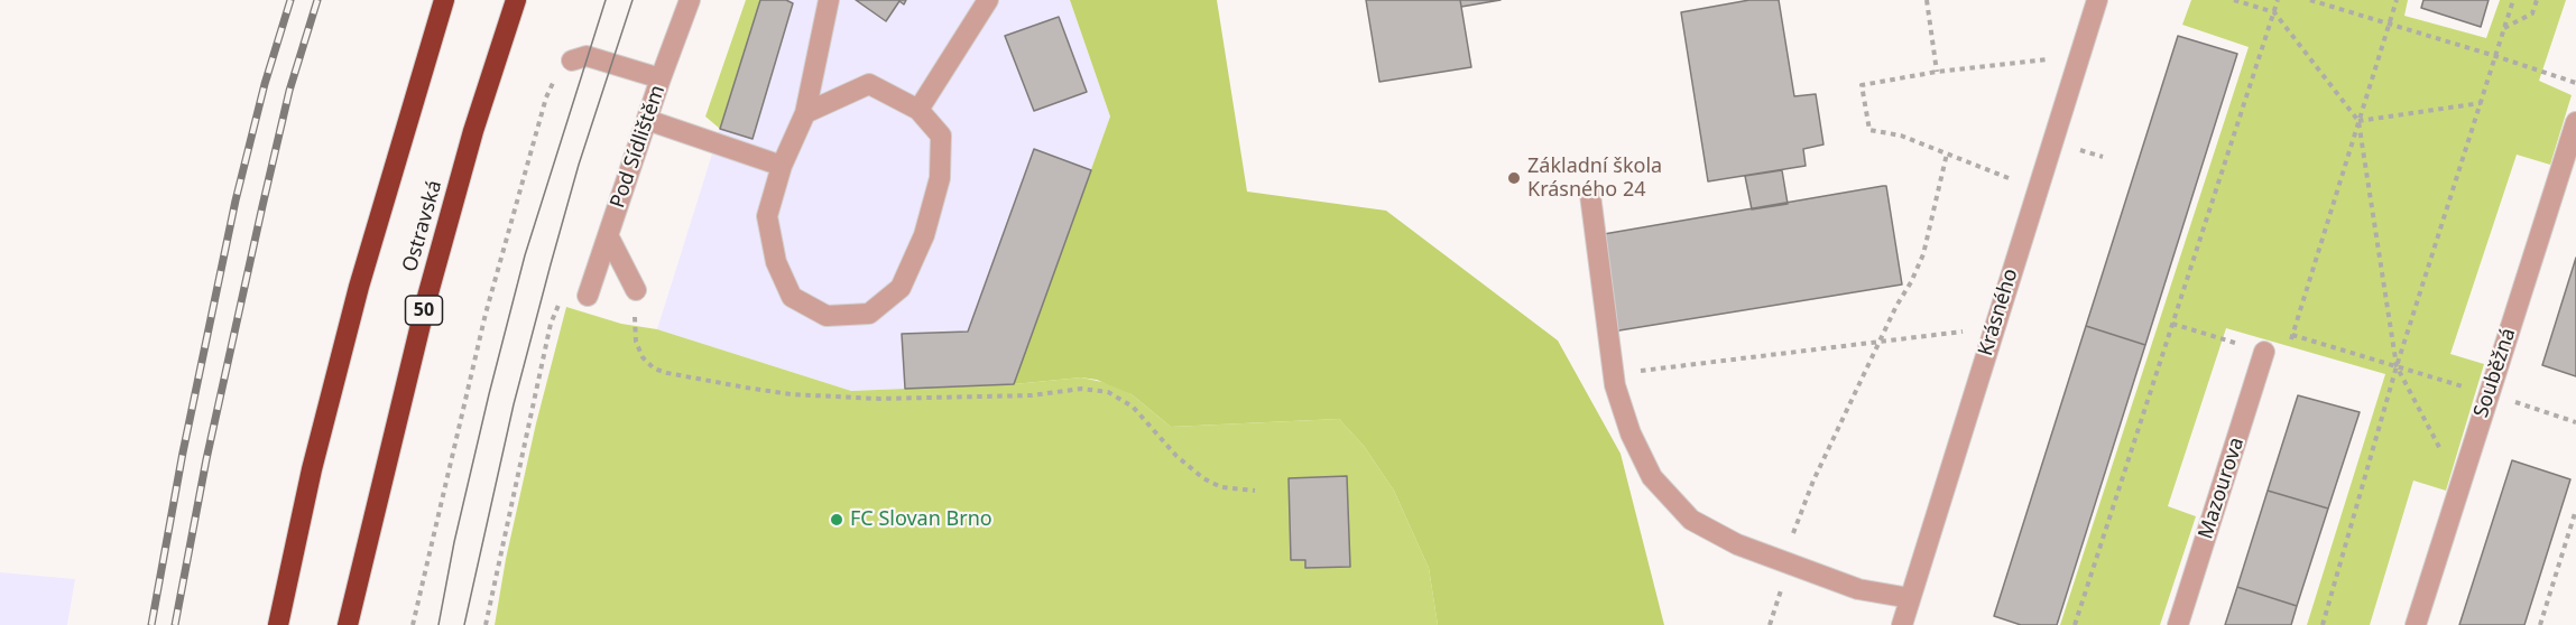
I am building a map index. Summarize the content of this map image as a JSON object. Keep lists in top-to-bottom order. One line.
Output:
{"streets":{"highway":["Ostravská","50"],"street":["Pod Sídlištěm","Krásného","Souběžná","Mazourova"]},"places":["Základní škola Krásného 24","FC Slovan Brno"]}
